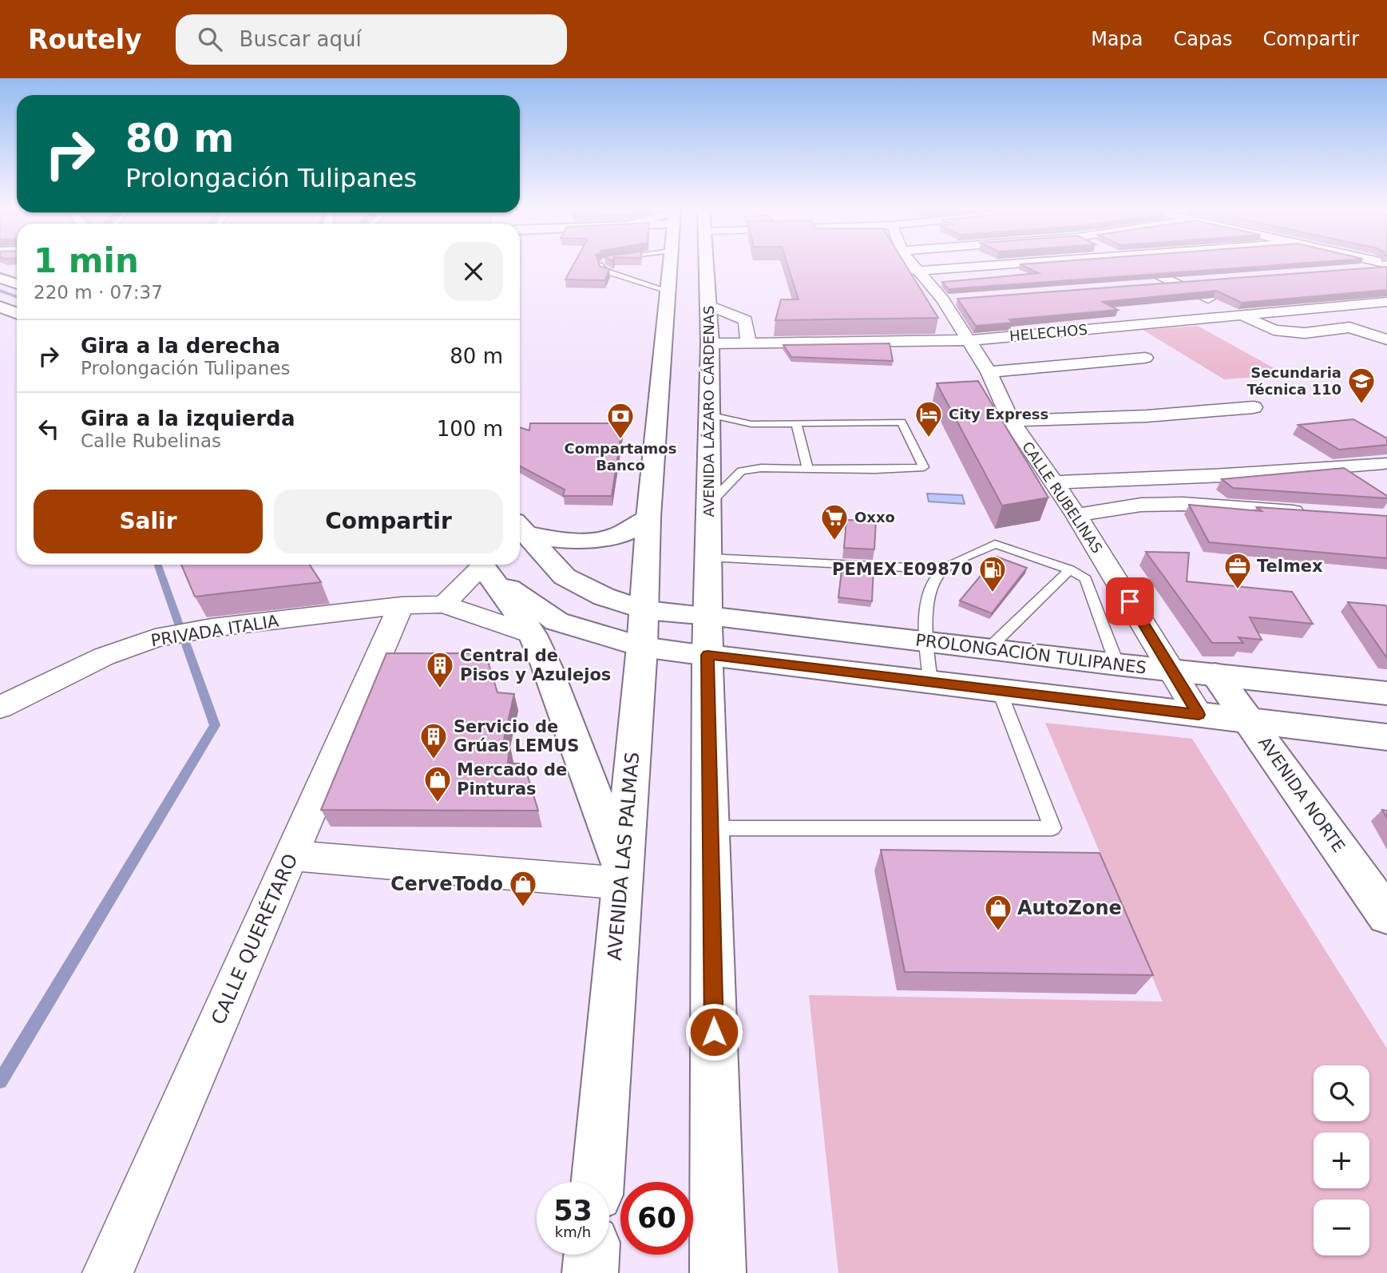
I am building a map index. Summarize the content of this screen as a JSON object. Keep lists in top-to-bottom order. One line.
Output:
{"streets":{"main road":["AVENIDA LÁZARO CÁRDENAS","PROLONGACIÓN TULIPANES","AVENIDA NORTE","AVENIDA LAS PALMAS"],"street":["HELECHOS","CALLE RUBELINAS","PRIVADA ITALIA","CALLE QUERÉTARO"]},"crossings":[["HELECHOS","AVENIDA LÁZARO CÁRDENAS"],["HELECHOS","CALLE RUBELINAS"],["AVENIDA LÁZARO CÁRDENAS","PROLONGACIÓN TULIPANES"],["CALLE RUBELINAS","PROLONGACIÓN TULIPANES"],["PRIVADA ITALIA","CALLE QUERÉTARO"],["PROLONGACIÓN TULIPANES","AVENIDA NORTE"],["PROLONGACIÓN TULIPANES","AVENIDA LAS PALMAS"]],"places":{"school or university":["Secundaria Técnica 110"],"hotel":["City Express"],"bank":["Compartamos Banco"],"supermarket":["Oxxo"],"office":["Telmex"],"fuel station":["PEMEX E09870"],"building":["Central de Pisos y Azulejos","Servicio de Grúas LEMUS"],"shop":["Mercado de Pinturas","CerveTodo","AutoZone"]},"page":{"header":"Routely","search":"Buscar aquí","nav":["Mapa","Capas","Compartir"],"turn":["80 m","Prolongación Tulipanes"],"heading":["1 min","220 m · 07:37"],"list":[{"name":"Gira a la derecha","note":"Prolongación Tulipanes","value":"80 m"},{"name":"Gira a la izquierda","note":"Calle Rubelinas","value":"100 m"}],"buttons":["Salir","Compartir"],"map_buttons":["+","−"],"speed":"53 km/h","limit":"60"}}
